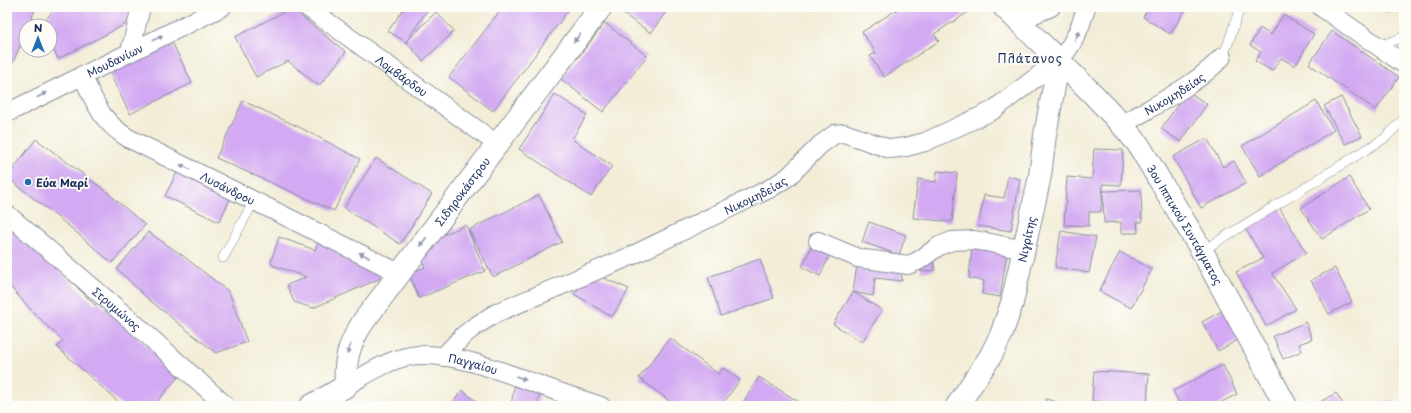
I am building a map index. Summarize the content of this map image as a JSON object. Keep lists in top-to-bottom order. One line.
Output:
{"streets":{"street":["Μουδανίων","Λομβάρδου","Νικομηδείας","Λυσάνδρου","Σιδηροκάστρου","3ου Ιππικού Συντάγματος","Νιγρίτης","Στρυμώνος","Παγγαίου"]},"crossings":[["Μουδανίων","Λυσάνδρου"],["Λομβάρδου","Σιδηροκάστρου"],["Νικομηδείας","3ου Ιππικού Συντάγματος"],["Νικομηδείας","Νιγρίτης"],["Νικομηδείας","Παγγαίου"],["Λυσάνδρου","Σιδηροκάστρου"],["Σιδηροκάστρου","Παγγαίου"],["3ου Ιππικού Συντάγματος","Νιγρίτης"]],"one_way":["Μουδανίων","Λυσάνδρου","Σιδηροκάστρου","Παγγαίου"],"districts":["Πλάτανος"],"places":["Εύα Μαρί"],"north":"top"}
